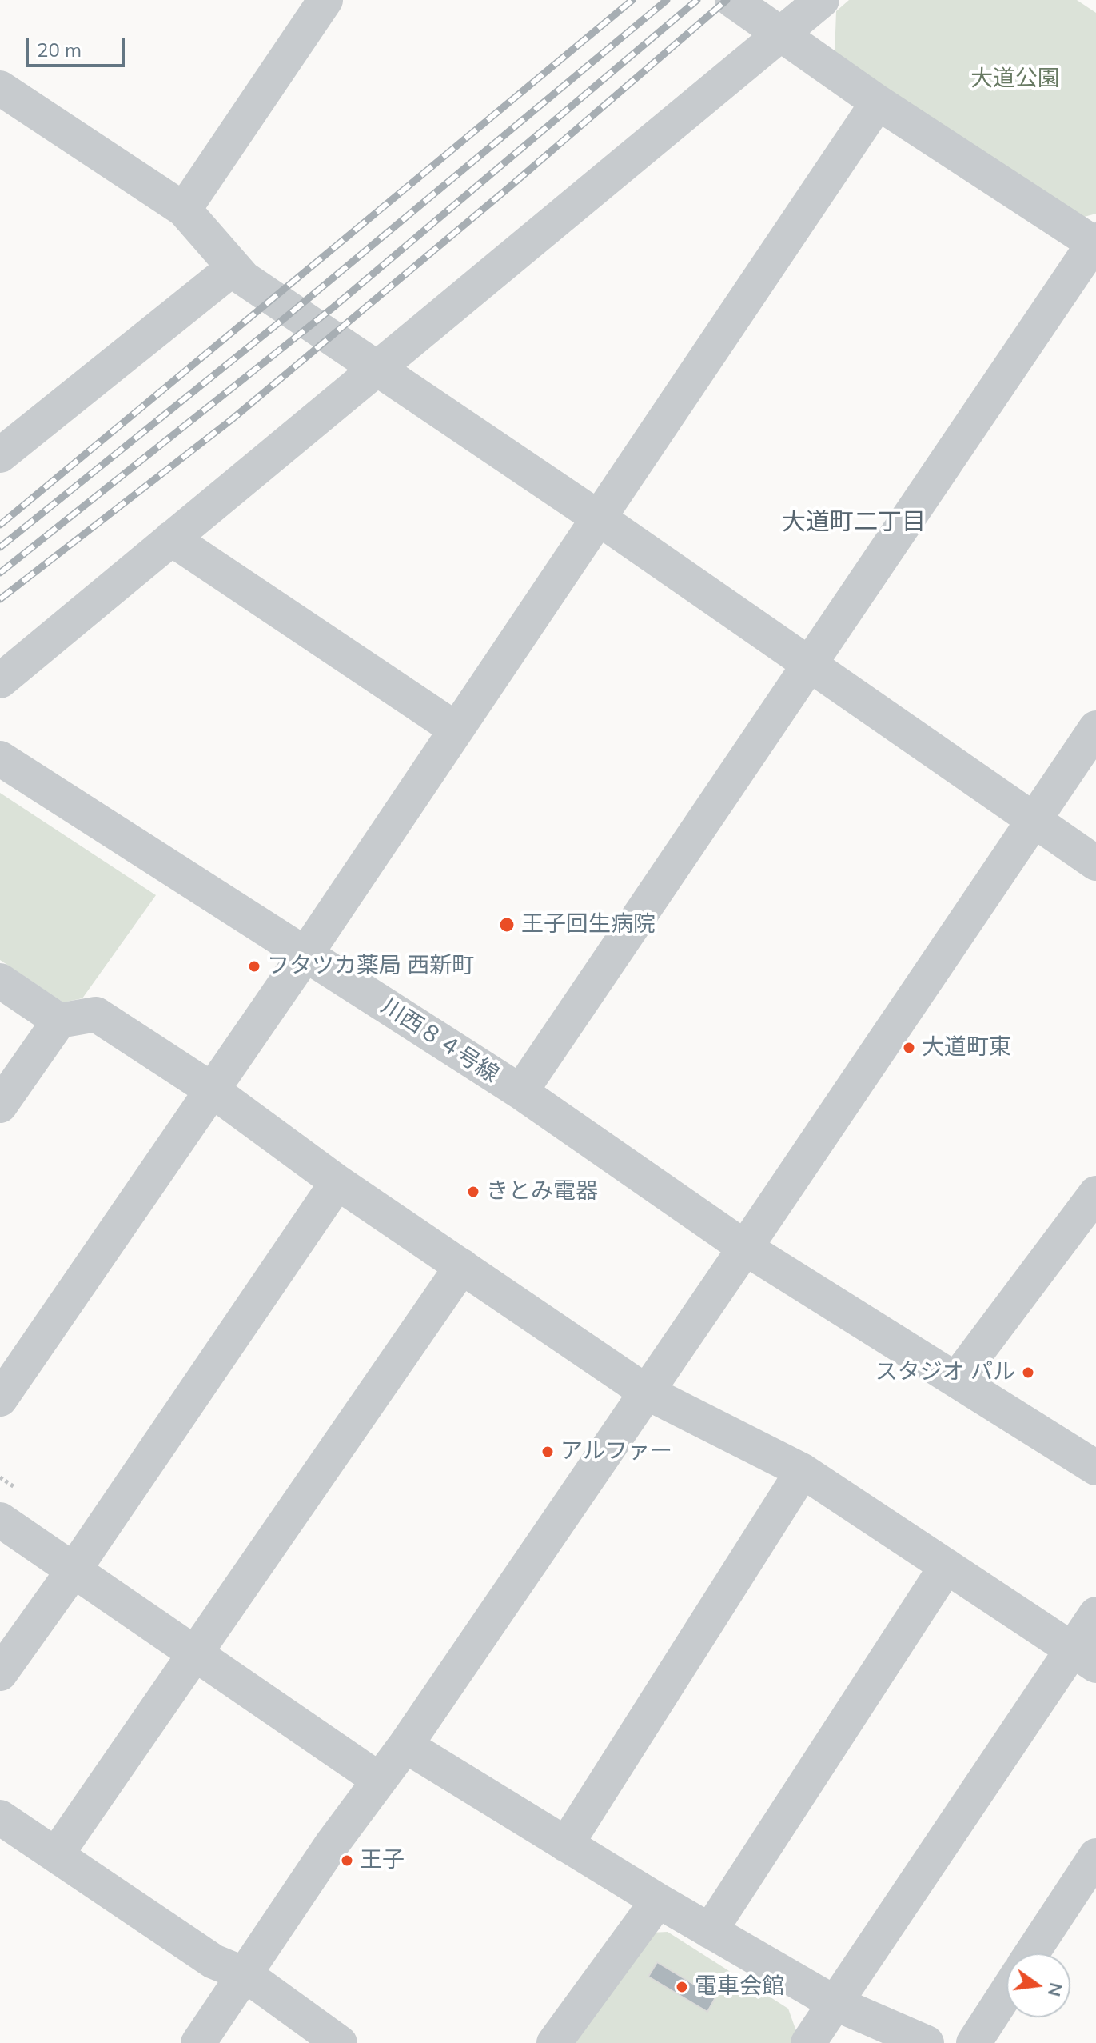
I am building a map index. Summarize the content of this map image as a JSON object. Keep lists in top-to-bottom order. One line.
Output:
{"streets":{"street":["川西８４号線"]},"districts":["大道町二丁目"],"parks":["大道公園"],"places":["王子回生病院","フタツカ薬局 西新町","大道町東","きとみ電器","スタジオ パル","アルファー","王子","電車会館"],"scale_bar":"20 m","north":"right"}
